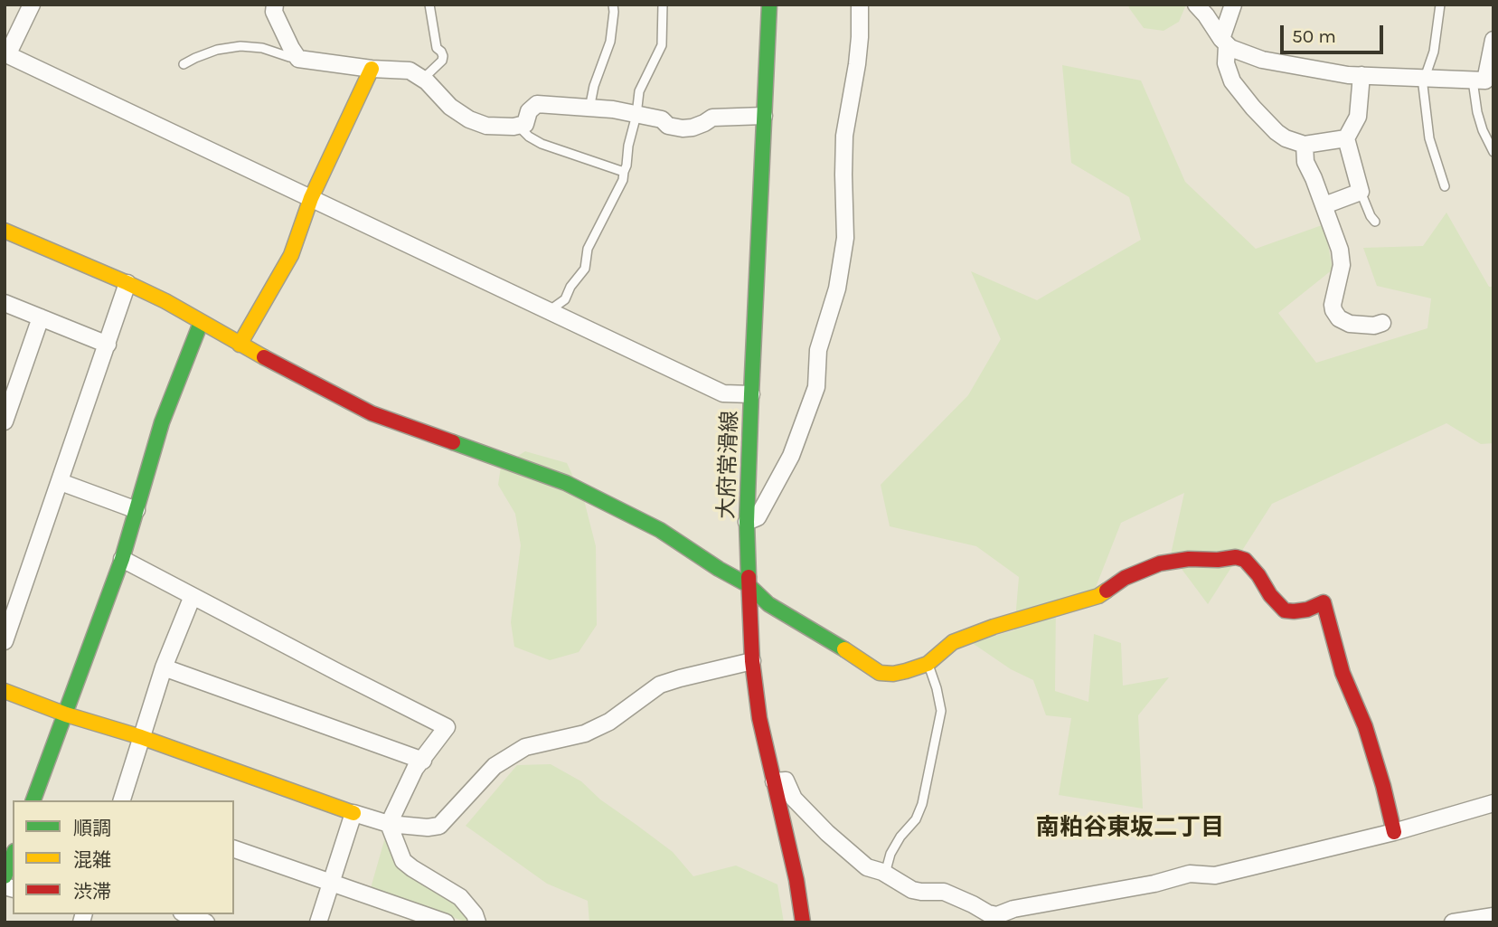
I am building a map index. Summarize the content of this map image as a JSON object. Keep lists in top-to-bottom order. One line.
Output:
{"streets":{"street":["大府常滑線"]},"districts":["南粕谷東坂二丁目"],"legend":["順調","混雑","渋滞"],"scale_bar":"50 m"}
